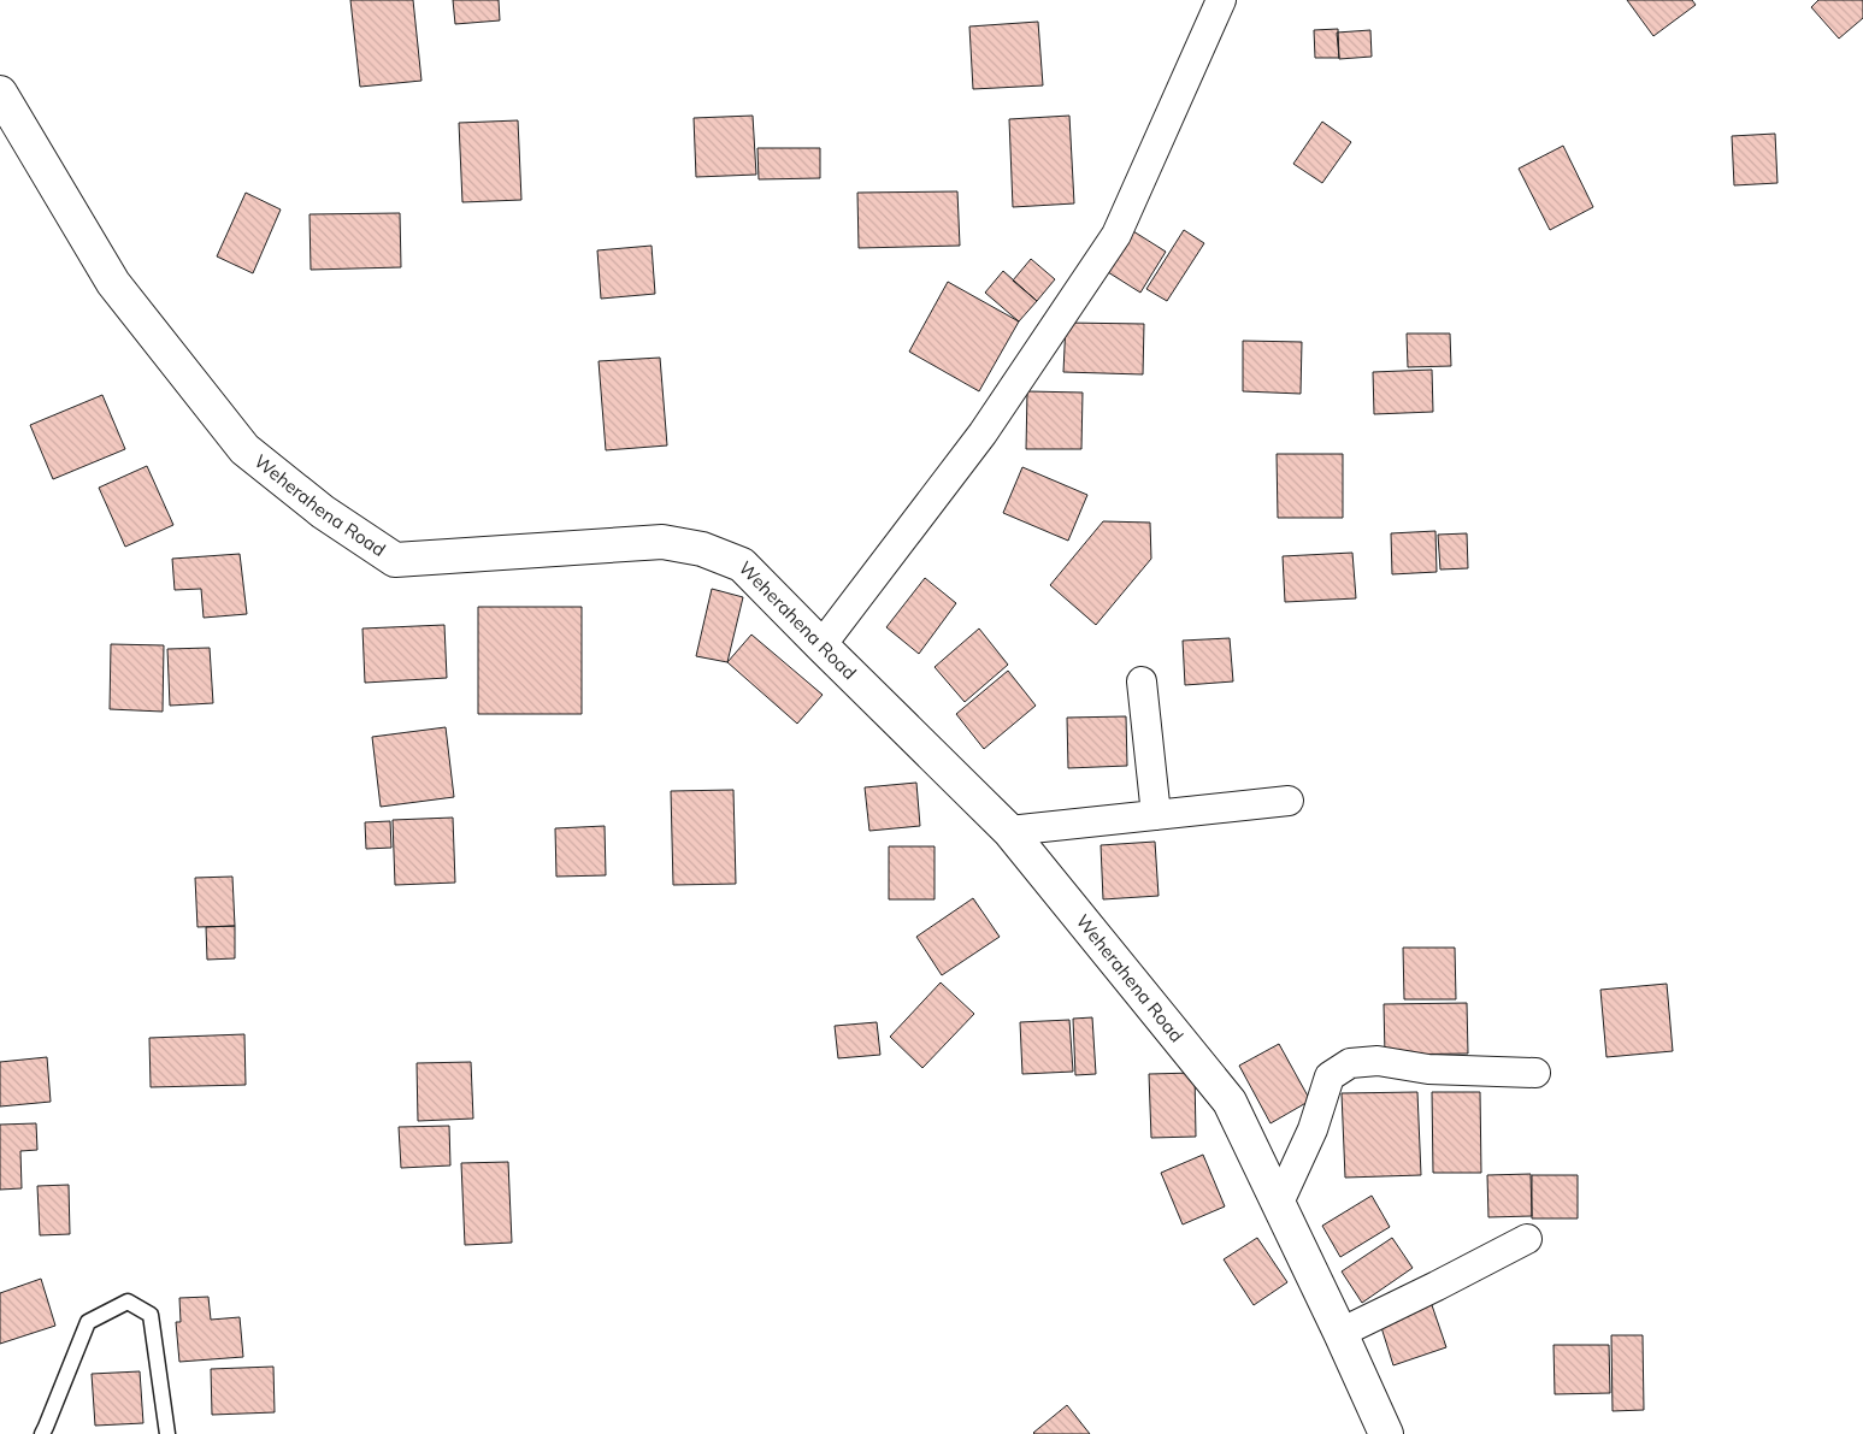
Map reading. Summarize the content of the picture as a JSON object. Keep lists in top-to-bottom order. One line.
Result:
{"streets":{"main road":["Weherahena Road"]}}
